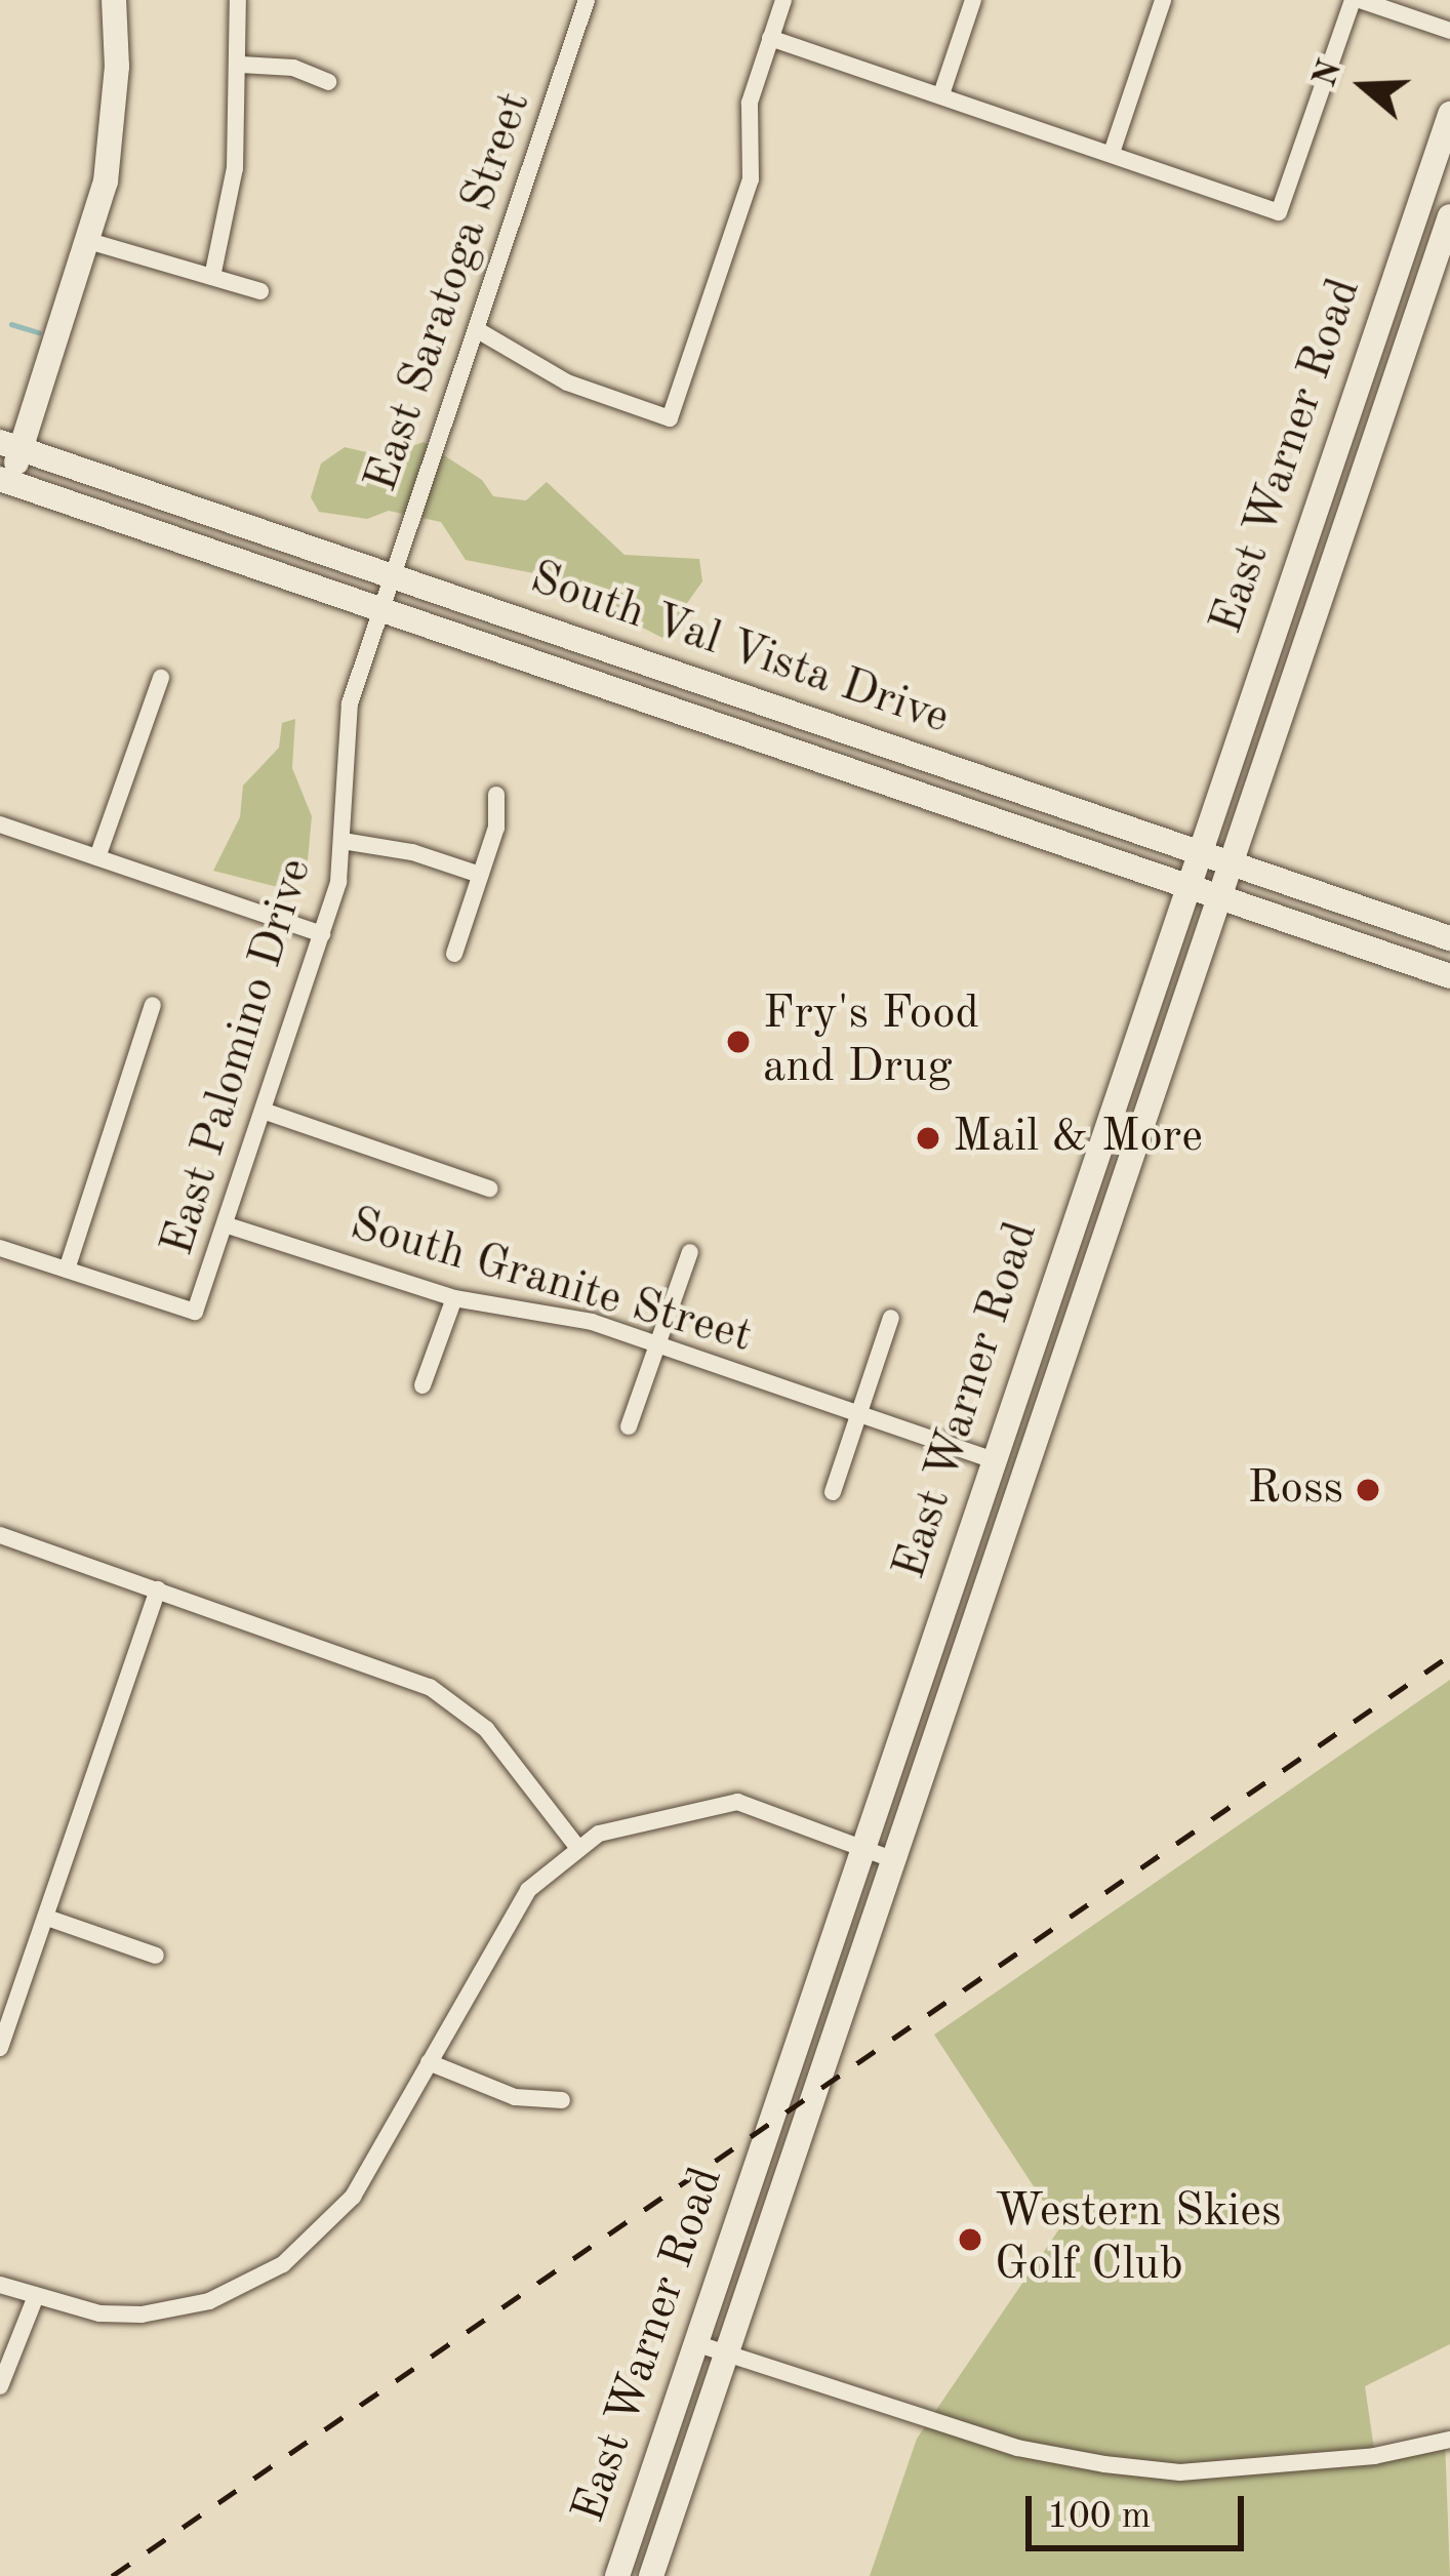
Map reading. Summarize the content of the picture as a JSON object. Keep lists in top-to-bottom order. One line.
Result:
{"streets":{"main road":["East Warner Road","South Val Vista Drive"],"street":["East Saratoga Street","East Palomino Drive","South Granite Street"]},"crossings":[["East Saratoga Street","South Val Vista Drive"],["East Saratoga Street","East Palomino Drive"],["East Warner Road","South Val Vista Drive"],["East Warner Road","South Granite Street"],["South Val Vista Drive","East Palomino Drive"],["East Palomino Drive","South Granite Street"]],"places":["Fry's Food and Drug","Mail & More","Ross","Western Skies Golf Club"],"scale_bar":"100 m","north":"left"}
